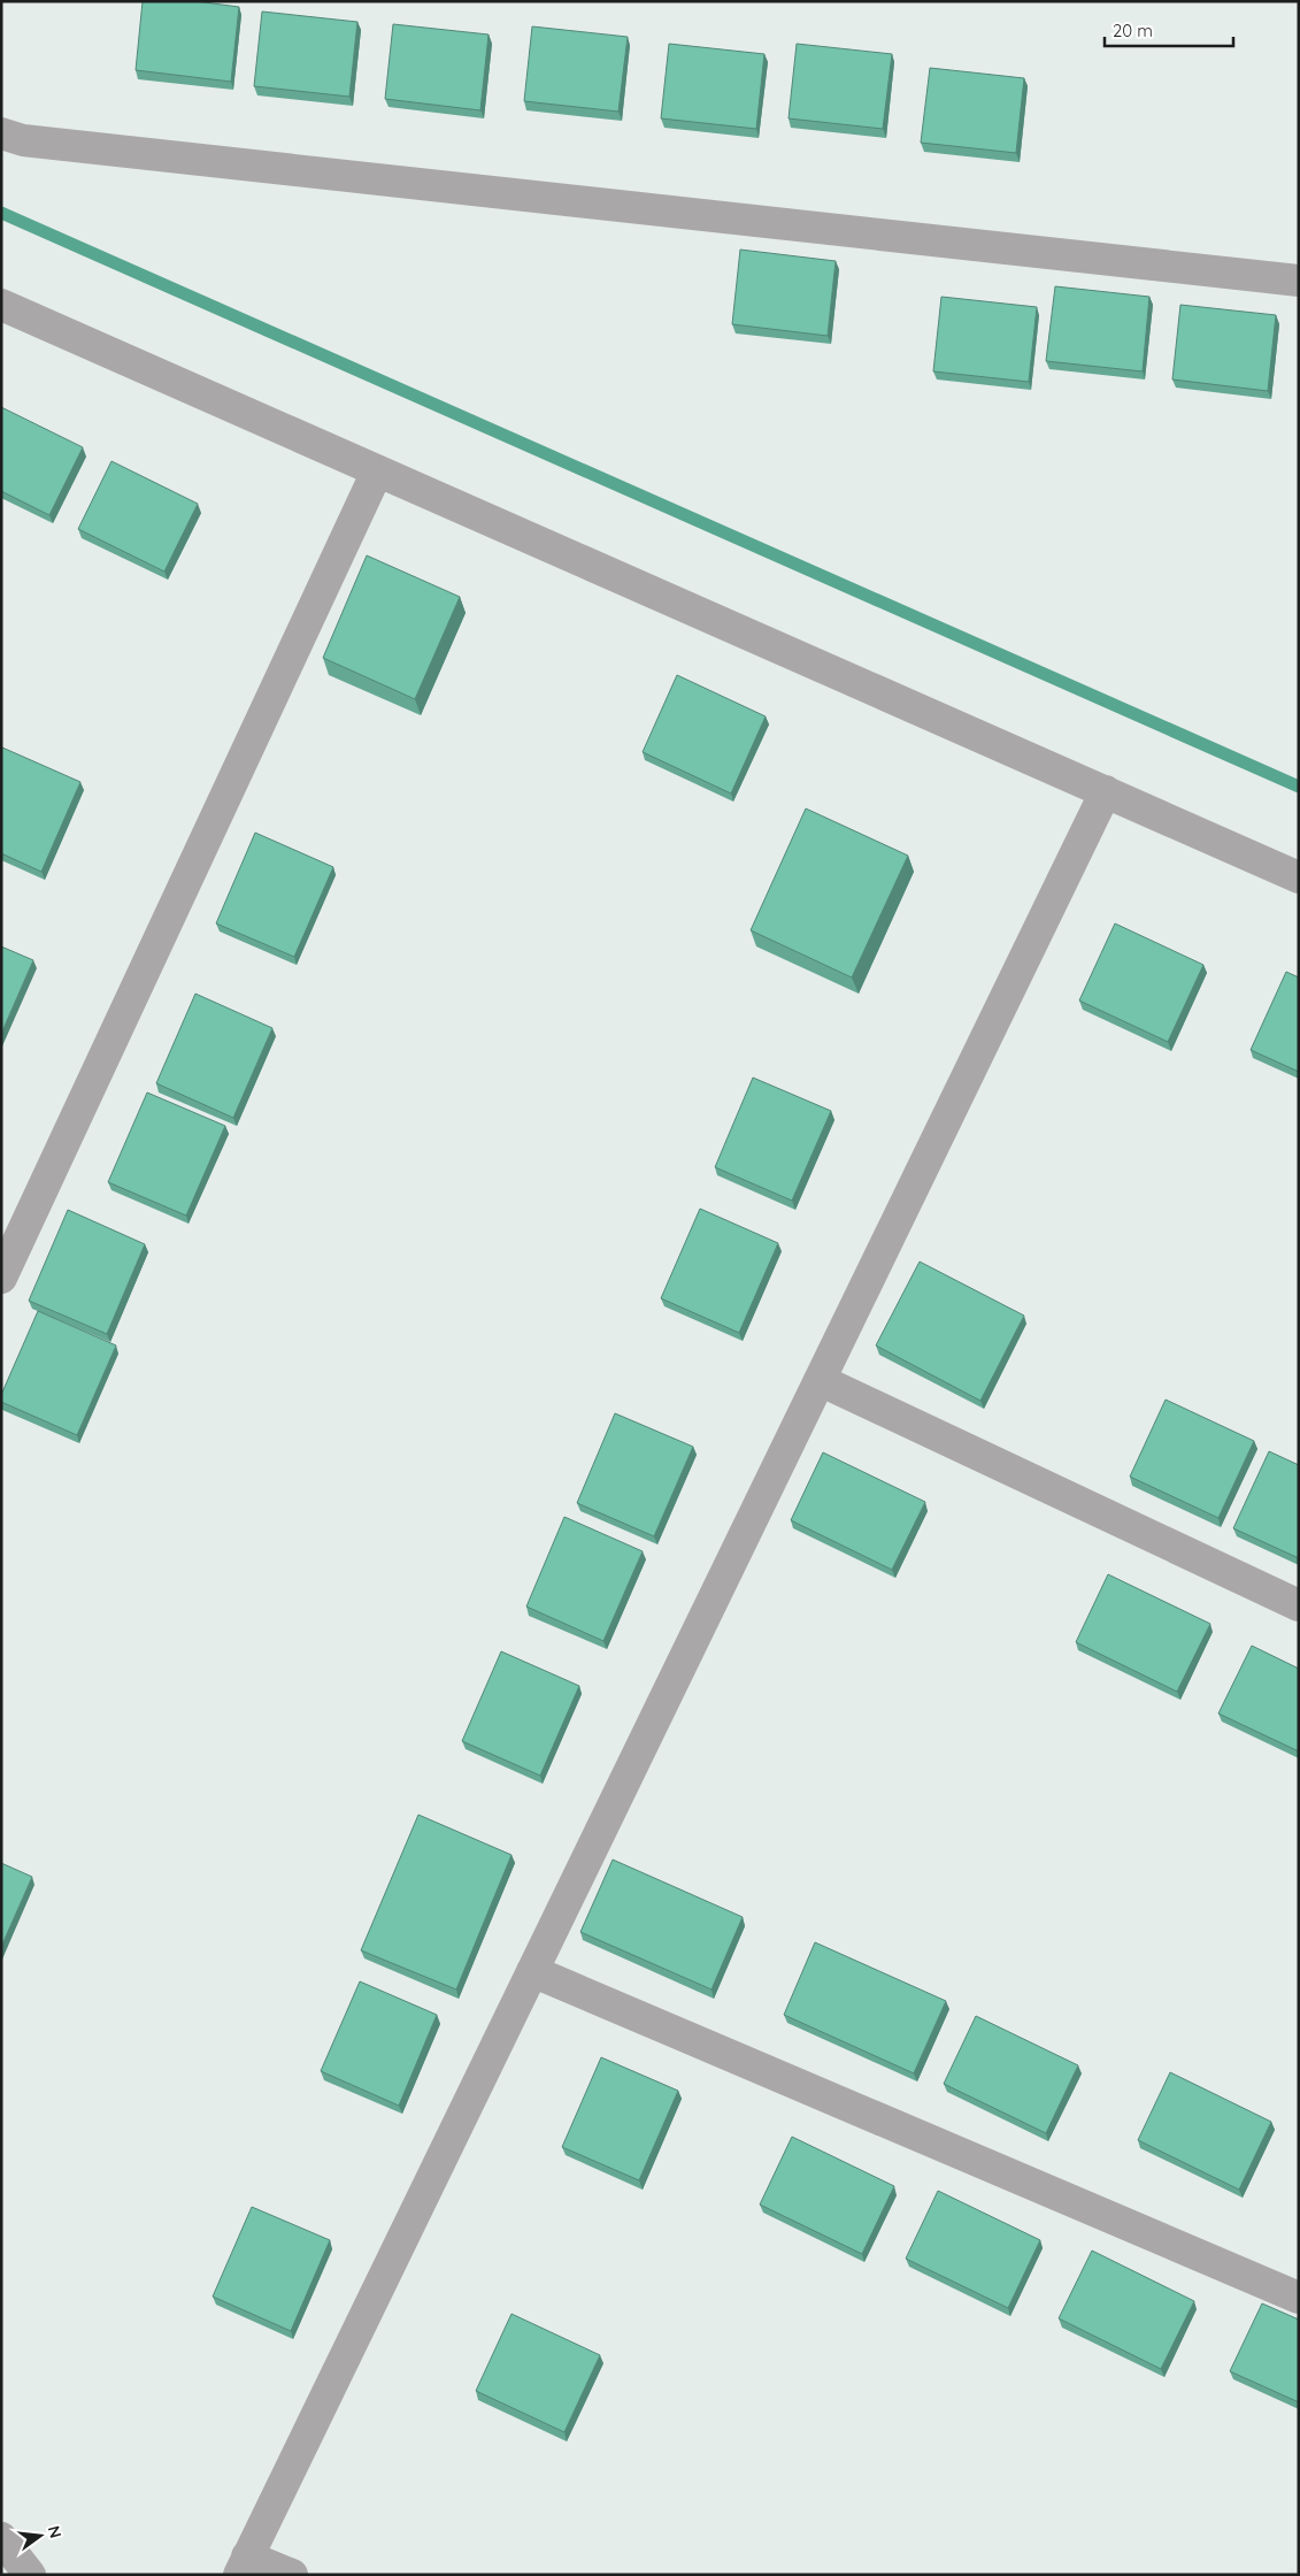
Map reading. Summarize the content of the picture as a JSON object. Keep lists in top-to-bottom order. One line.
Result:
{"scale_bar":"20 m","north":"right"}
